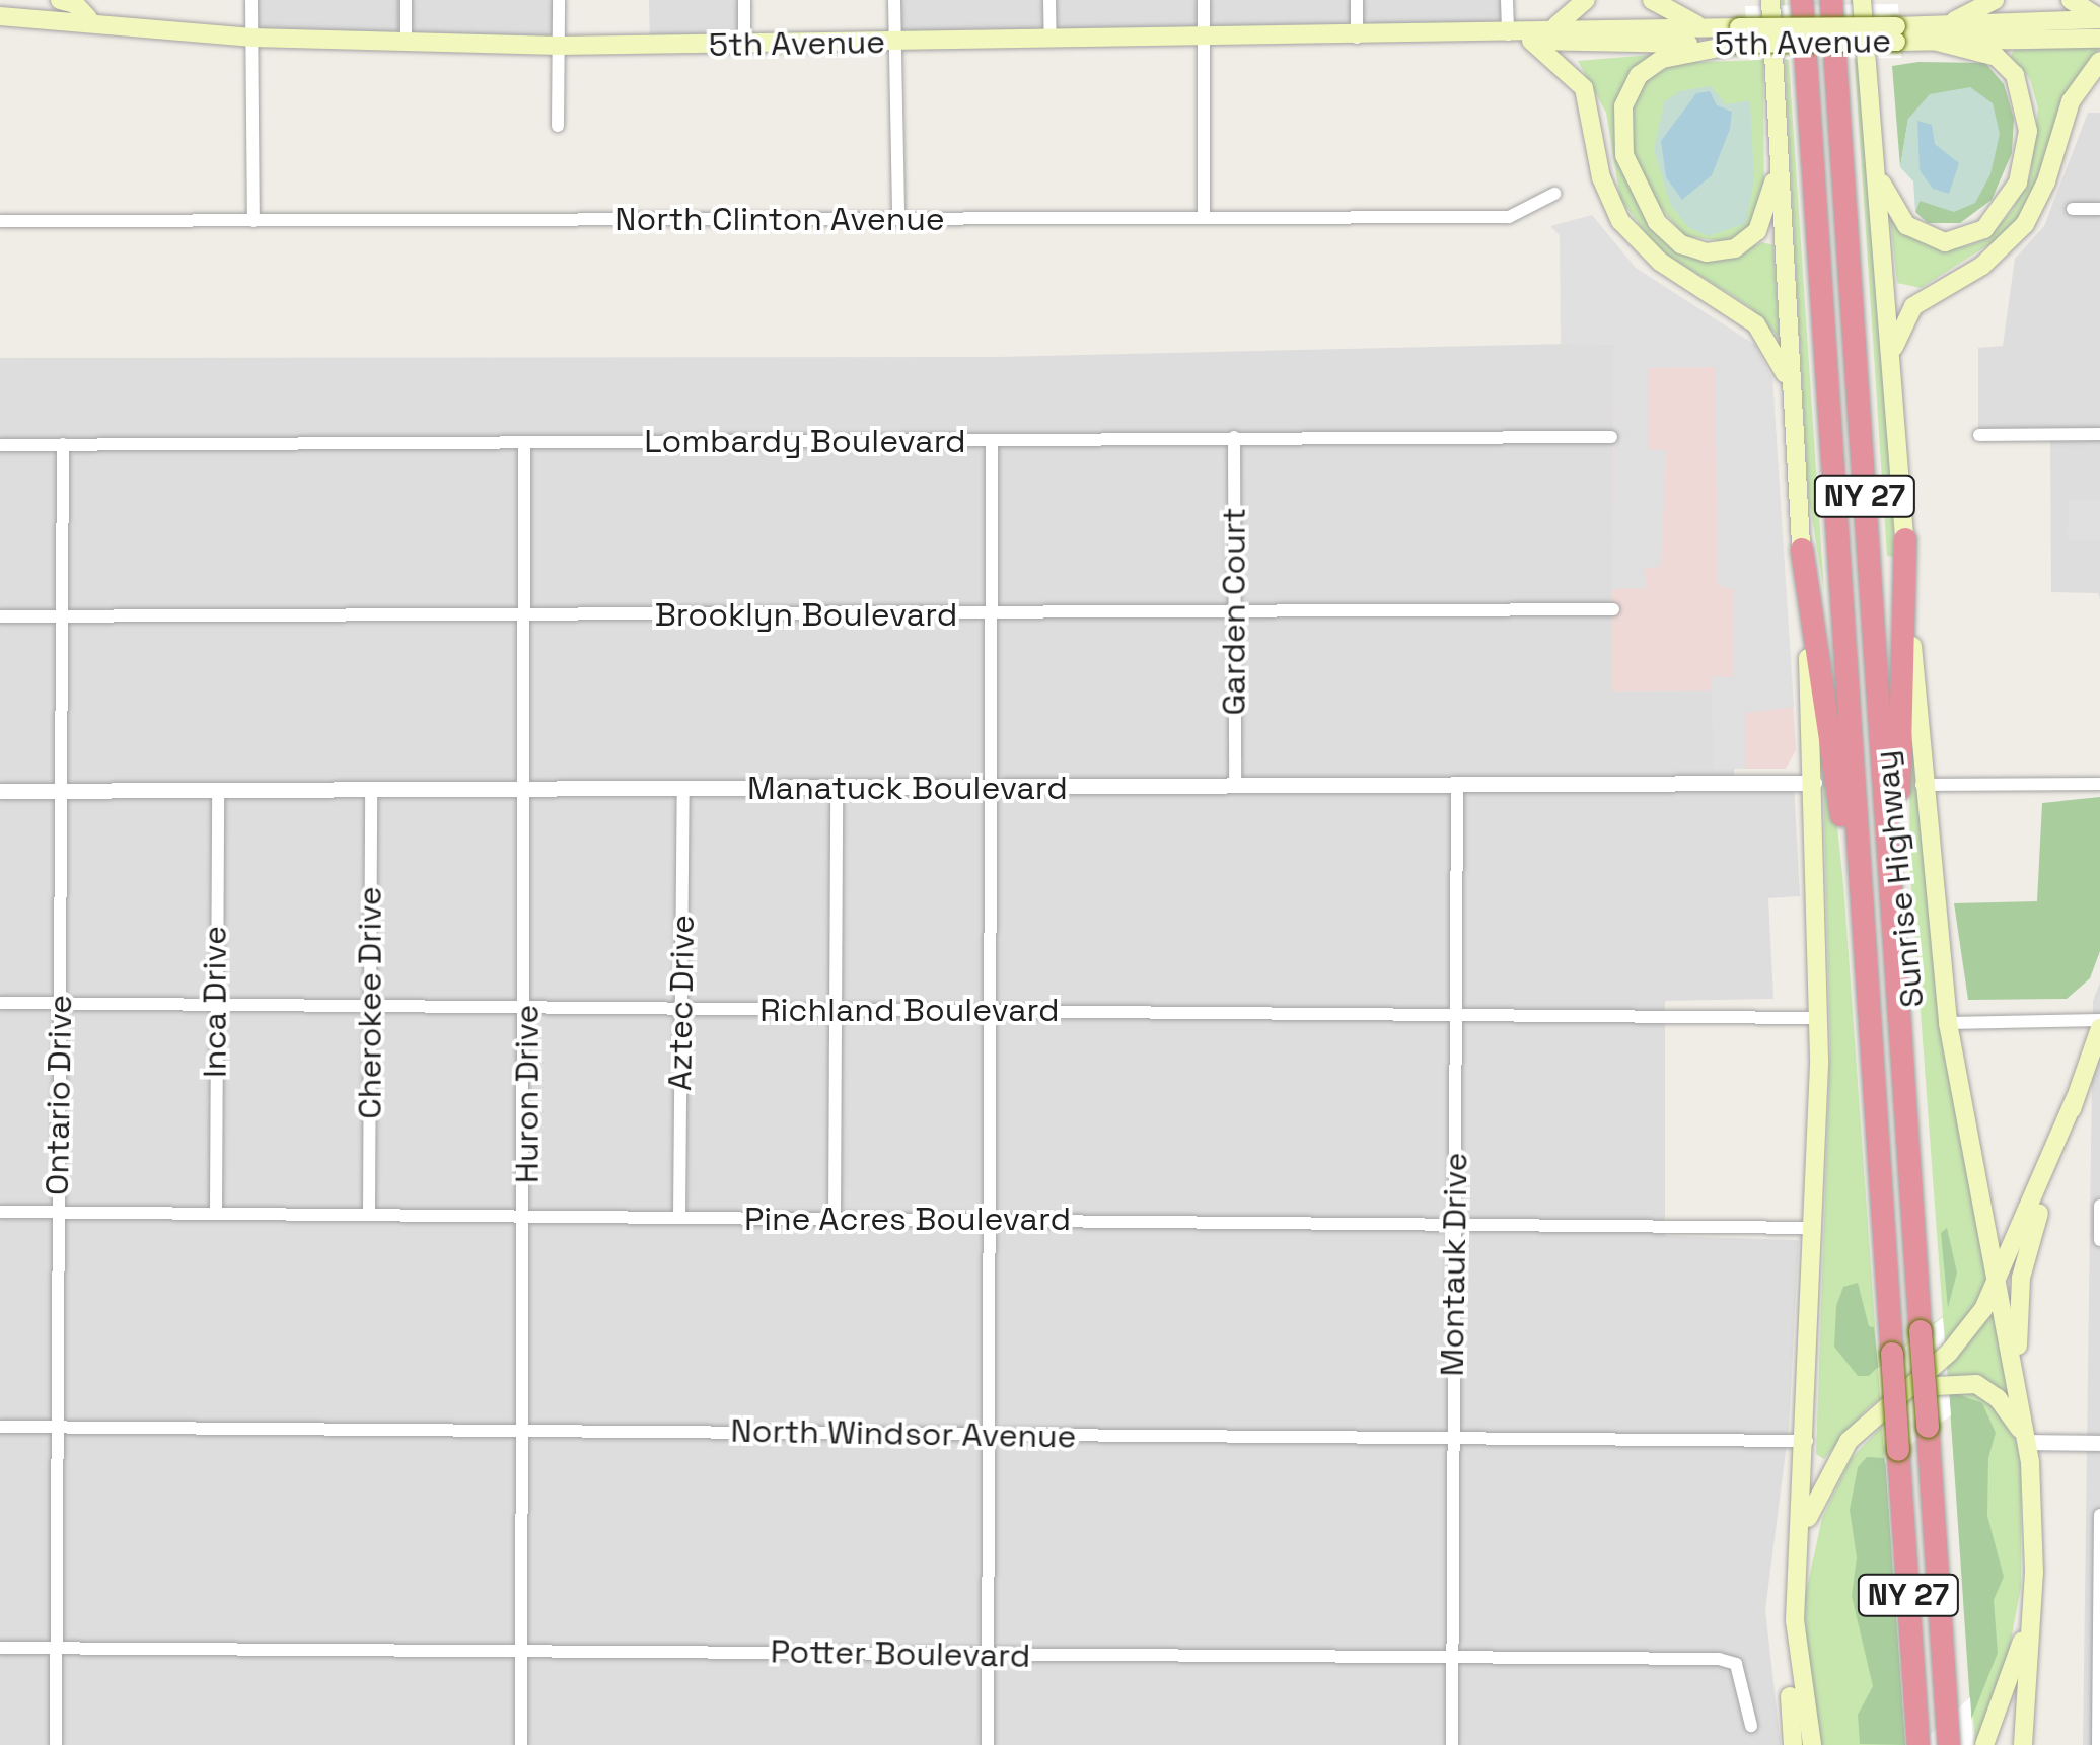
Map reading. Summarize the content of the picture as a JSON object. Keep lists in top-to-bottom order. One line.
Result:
{"streets":{"highway":["NY 27","Sunrise Highway"],"main road":["5th Avenue"],"street":["North Clinton Avenue","Lombardy Boulevard","Garden Court","Brooklyn Boulevard","Manatuck Boulevard","Inca Drive","Cherokee Drive","Aztec Drive","Richland Boulevard","Huron Drive","Ontario Drive","Pine Acres Boulevard","Montauk Drive","North Windsor Avenue","Potter Boulevard"]},"crossings":[["Lombardy Boulevard","Garden Court"],["Lombardy Boulevard","Huron Drive"],["Lombardy Boulevard","Ontario Drive"],["Garden Court","Brooklyn Boulevard"],["Garden Court","Manatuck Boulevard"],["Brooklyn Boulevard","Huron Drive"],["Brooklyn Boulevard","Ontario Drive"],["Manatuck Boulevard","Inca Drive"],["Manatuck Boulevard","Cherokee Drive"],["Manatuck Boulevard","Aztec Drive"],["Manatuck Boulevard","Huron Drive"],["Manatuck Boulevard","Ontario Drive"],["Manatuck Boulevard","Montauk Drive"],["Inca Drive","Richland Boulevard"],["Inca Drive","Pine Acres Boulevard"],["Cherokee Drive","Richland Boulevard"],["Cherokee Drive","Pine Acres Boulevard"],["Aztec Drive","Richland Boulevard"],["Aztec Drive","Pine Acres Boulevard"],["Richland Boulevard","Huron Drive"],["Richland Boulevard","Ontario Drive"],["Richland Boulevard","Montauk Drive"],["Huron Drive","Pine Acres Boulevard"],["Huron Drive","North Windsor Avenue"],["Huron Drive","Potter Boulevard"],["Ontario Drive","Pine Acres Boulevard"],["Ontario Drive","North Windsor Avenue"],["Ontario Drive","Potter Boulevard"],["Pine Acres Boulevard","Montauk Drive"],["Montauk Drive","North Windsor Avenue"],["Montauk Drive","Potter Boulevard"]]}
